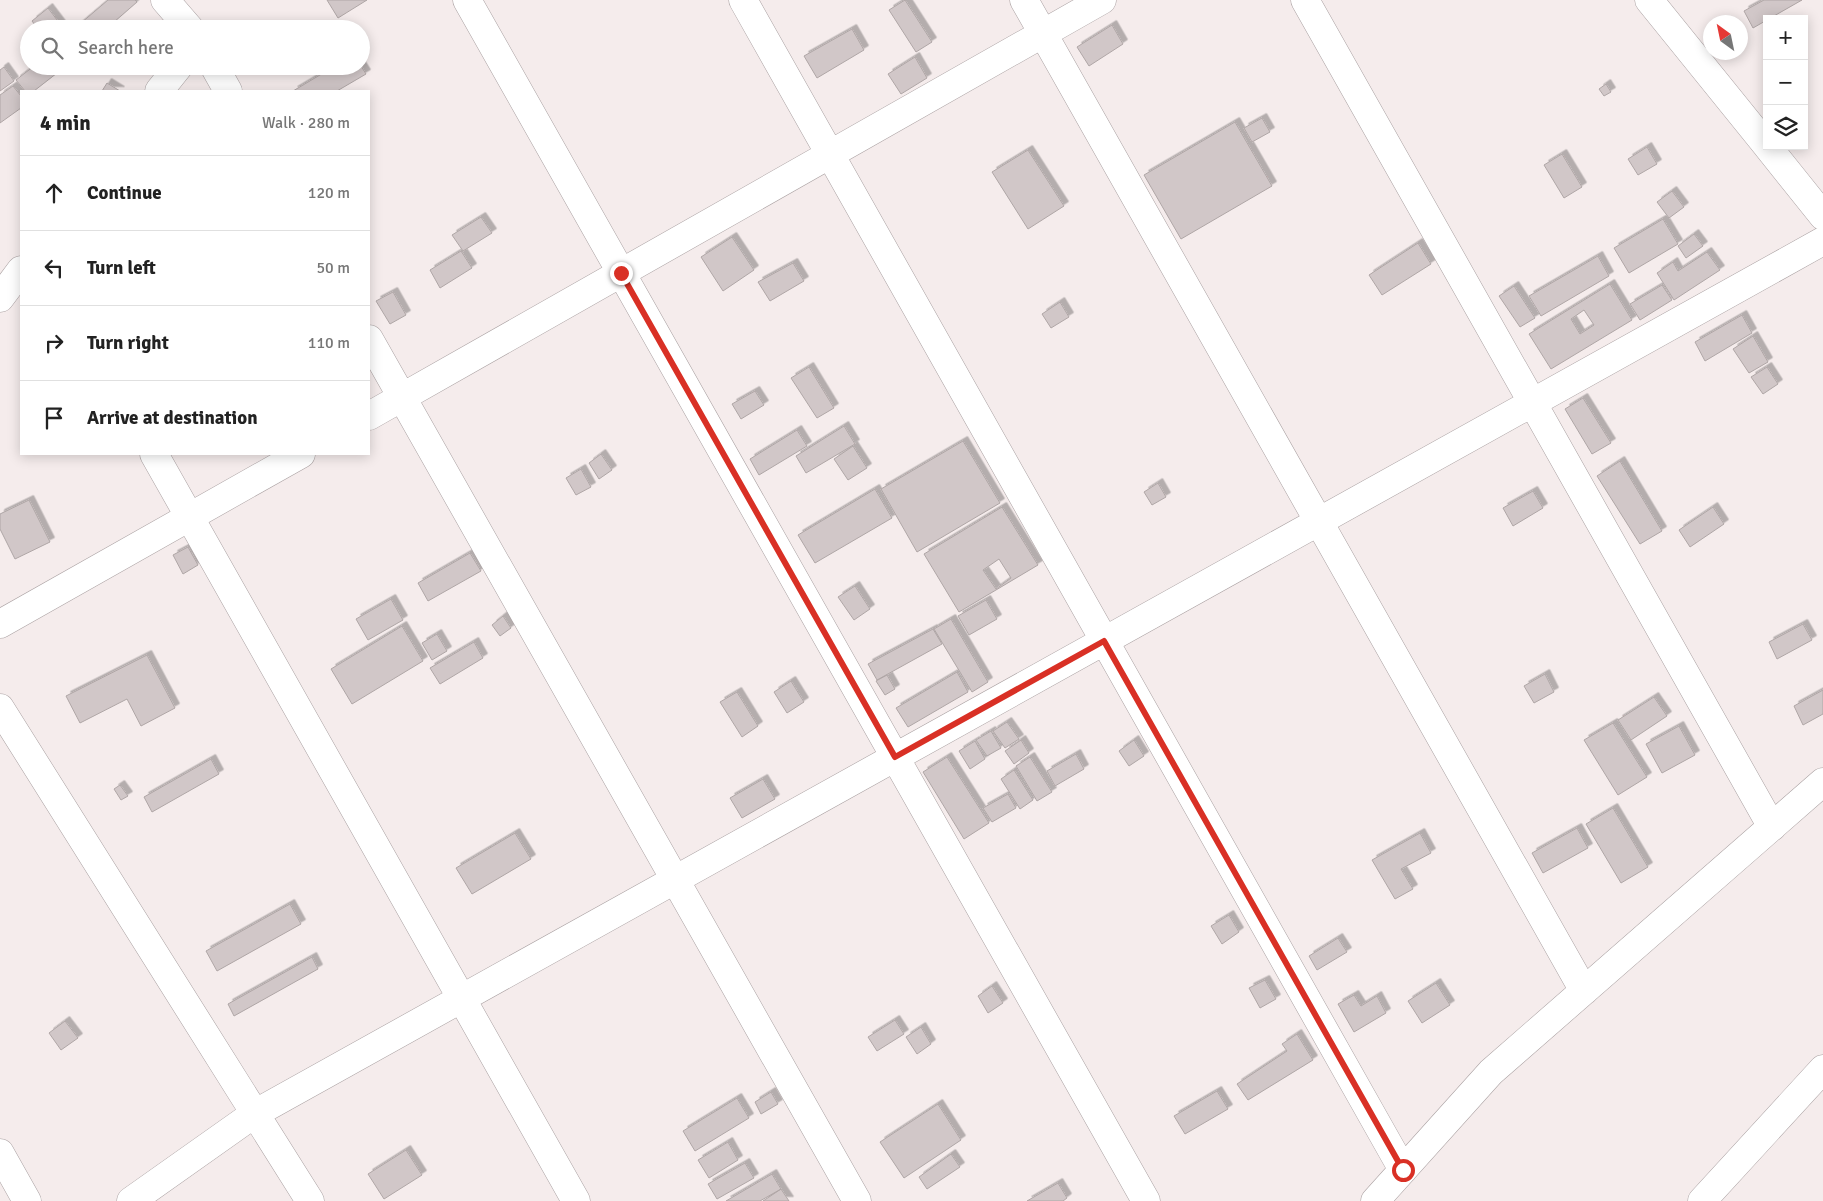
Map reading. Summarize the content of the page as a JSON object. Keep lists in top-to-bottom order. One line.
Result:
{"north":"top left","page":{"map_buttons":["+","−"],"search":"Search here","heading":["4 min","Walk · 280 m"],"list":[["Continue","120 m"],["Turn left","50 m"],["Turn right","110 m"],"Arrive at destination"]}}
